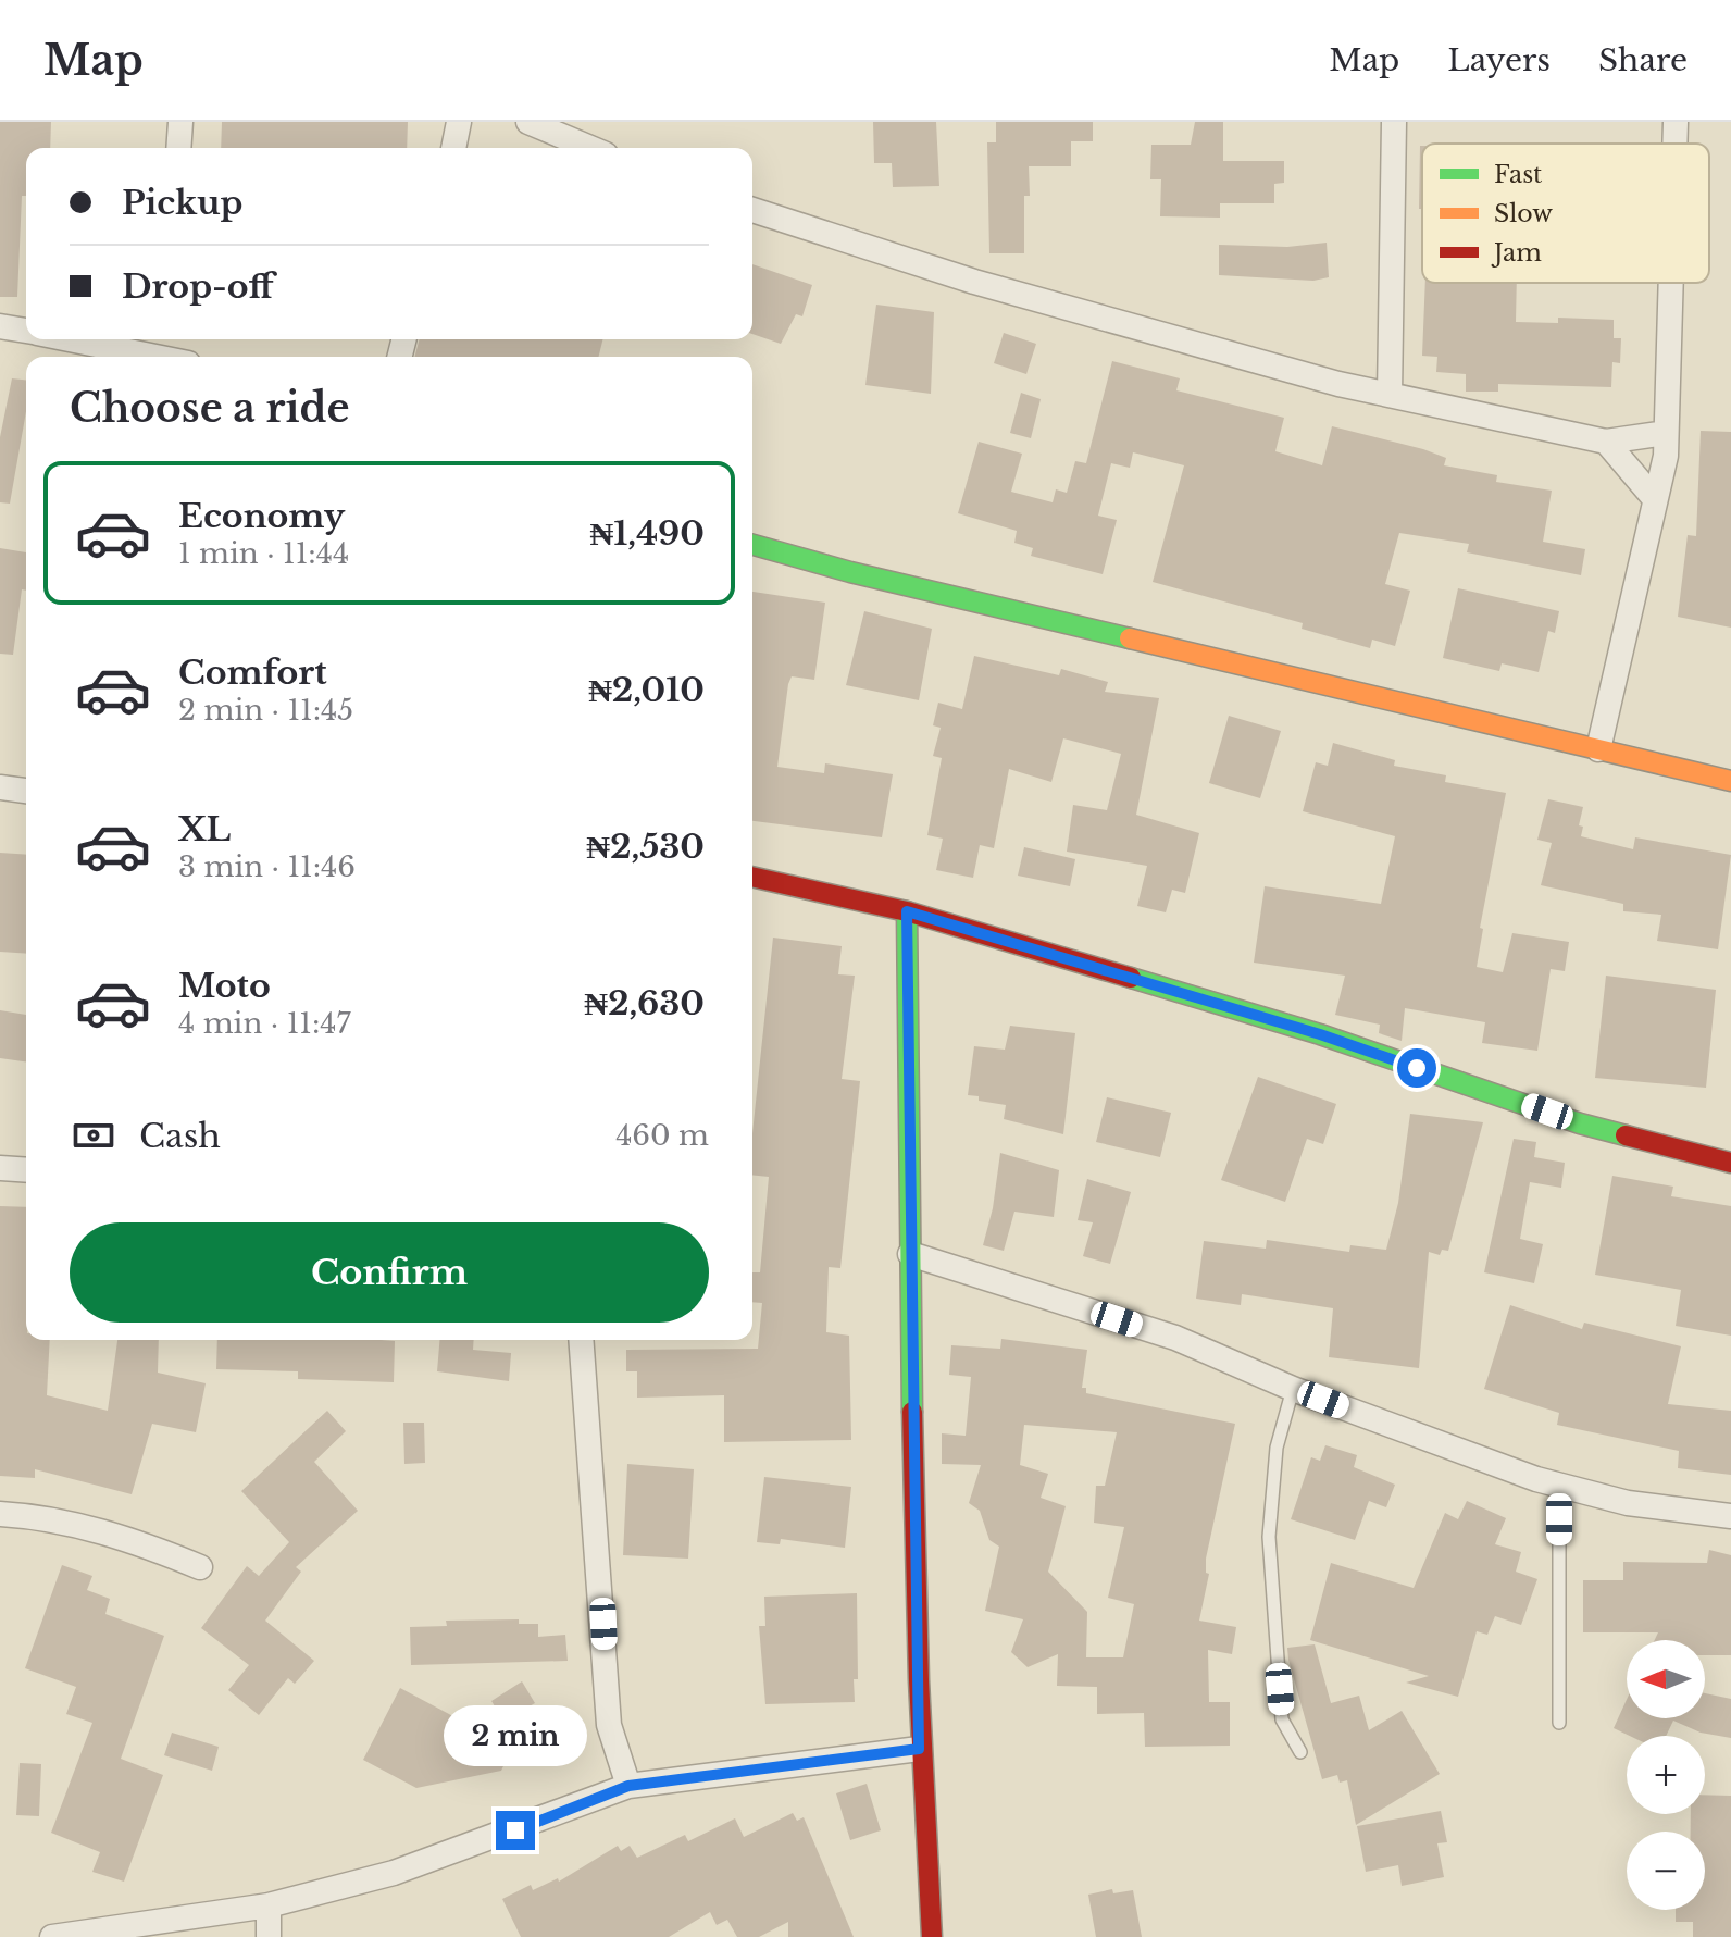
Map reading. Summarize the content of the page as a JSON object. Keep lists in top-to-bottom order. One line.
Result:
{"legend":["Fast","Slow","Jam"],"north":"left","page":{"header":"Map","nav":["Map","Layers","Share"],"banner":["Pickup","Drop-off"],"heading":"Choose a ride","list":[{"name":"Economy","note":"1 min · 11:44","value":"₦1,490"},{"name":"Comfort","note":"2 min · 11:45","value":"₦2,010"},{"name":"XL","note":"3 min · 11:46","value":"₦2,530"},{"name":"Moto","note":"4 min · 11:47","value":"₦2,630"}],"pay":["Cash","460 m"],"buttons":"Confirm","map_buttons":["+","−"],"bubble":"2 min"}}
